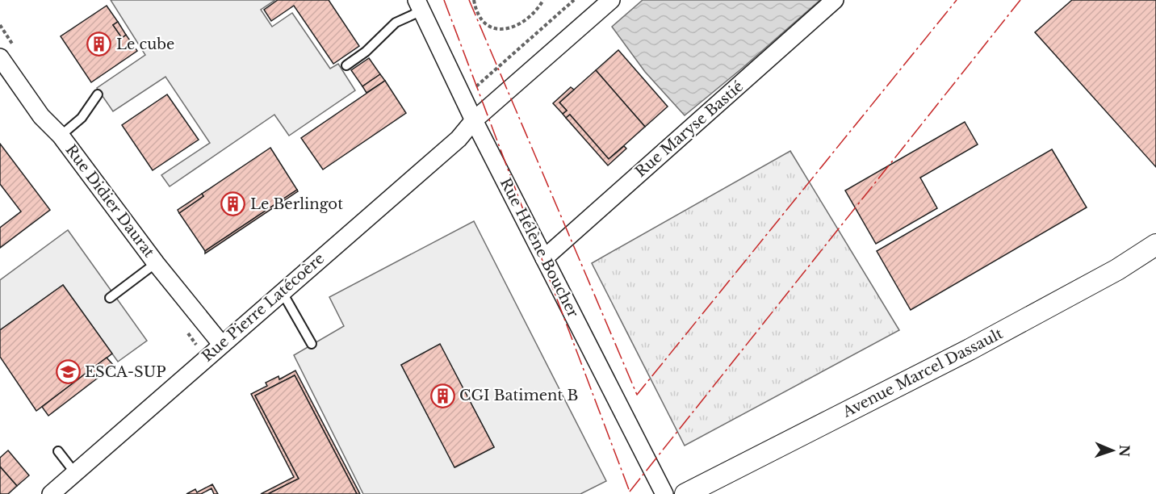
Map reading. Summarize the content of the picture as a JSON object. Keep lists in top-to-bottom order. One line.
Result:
{"streets":{"street":["Rue Maryse Bastié","Rue Didier Daurat","Rue Hélène Boucher","Rue Pierre Latécoère","Avenue Marcel Dassault"]},"crossings":[["Rue Maryse Bastié","Rue Hélène Boucher"],["Rue Didier Daurat","Rue Pierre Latécoère"],["Rue Hélène Boucher","Rue Pierre Latécoère"]],"places":{"building":["Le cube","Le Berlingot","CGI Batiment B"],"school or university":["ESCA-SUP"]},"north":"right"}
